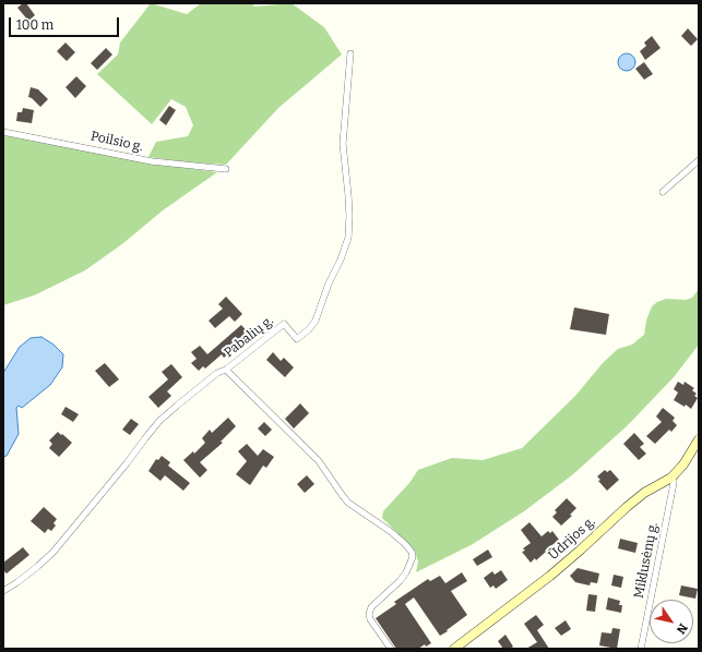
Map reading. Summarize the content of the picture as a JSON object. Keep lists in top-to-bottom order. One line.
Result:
{"streets":{"main road":["Ūdrijos g."],"street":["Poilsio g.","Pabalių g.","Miklusėnų g."]},"crossings":[["Ūdrijos g.","Miklusėnų g."]],"scale_bar":"100 m","north":"bottom right"}
